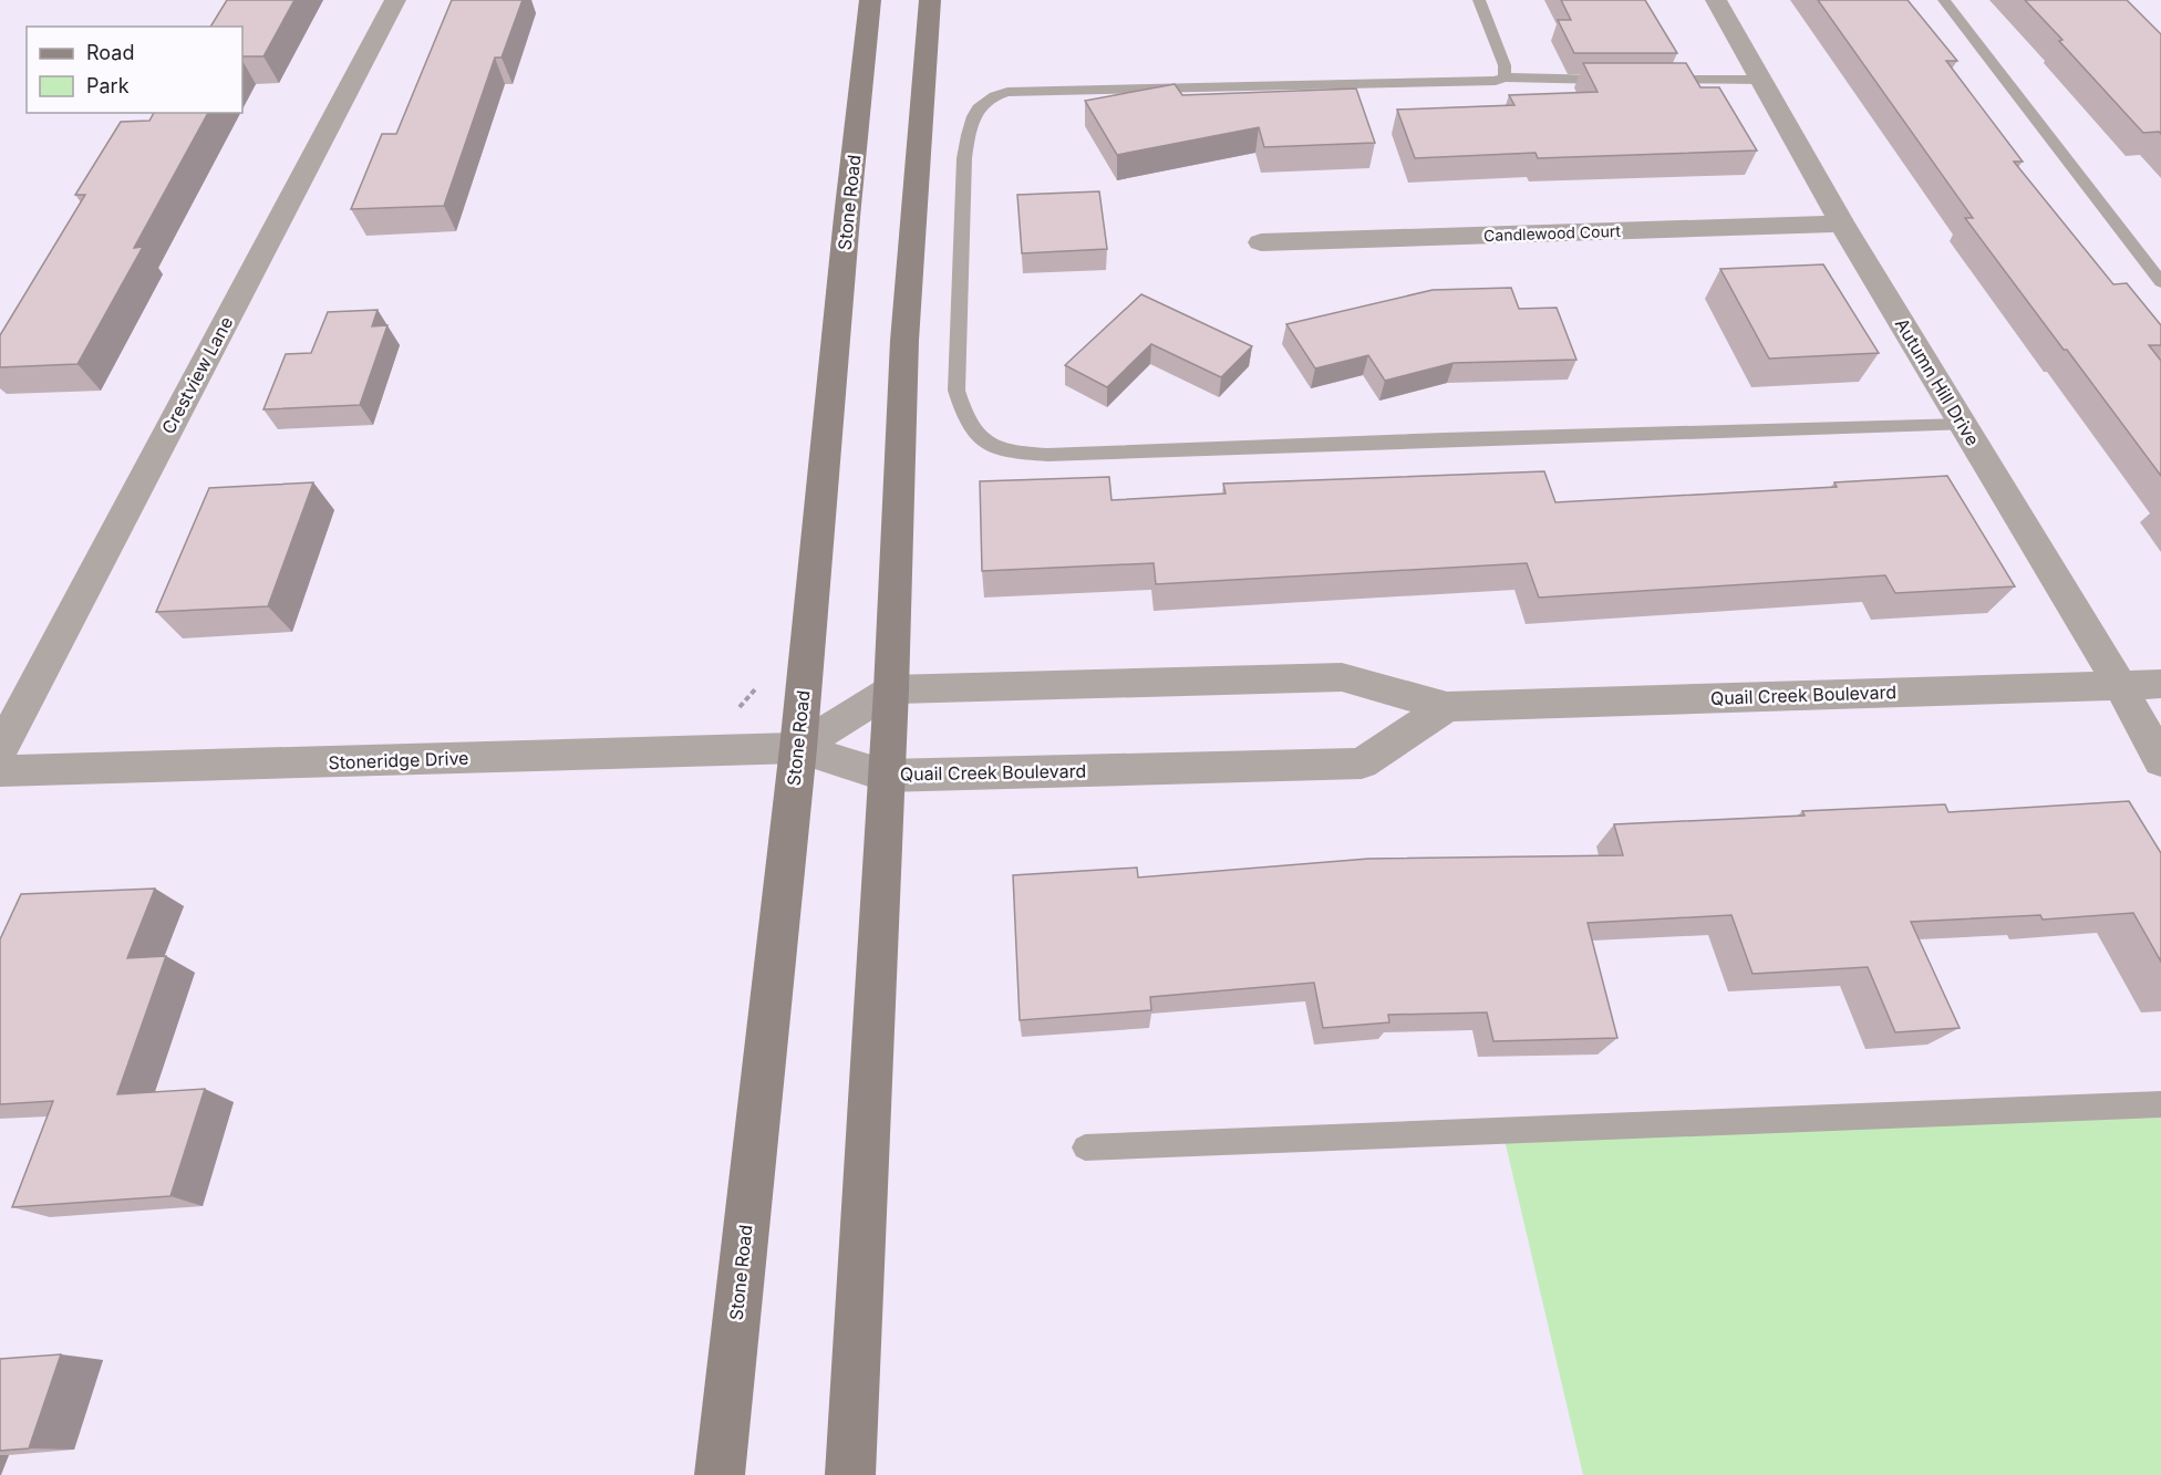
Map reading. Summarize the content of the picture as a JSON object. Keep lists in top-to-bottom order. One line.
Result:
{"streets":{"main road":["Stone Road"],"street":["Candlewood Court","Crestview Lane","Autumn Hill Drive","Quail Creek Boulevard","Stoneridge Drive"]},"crossings":[["Stone Road","Quail Creek Boulevard"],["Stone Road","Stoneridge Drive"],["Candlewood Court","Autumn Hill Drive"],["Autumn Hill Drive","Quail Creek Boulevard"],["Quail Creek Boulevard","Stoneridge Drive"]],"legend":["Road","Park"]}
